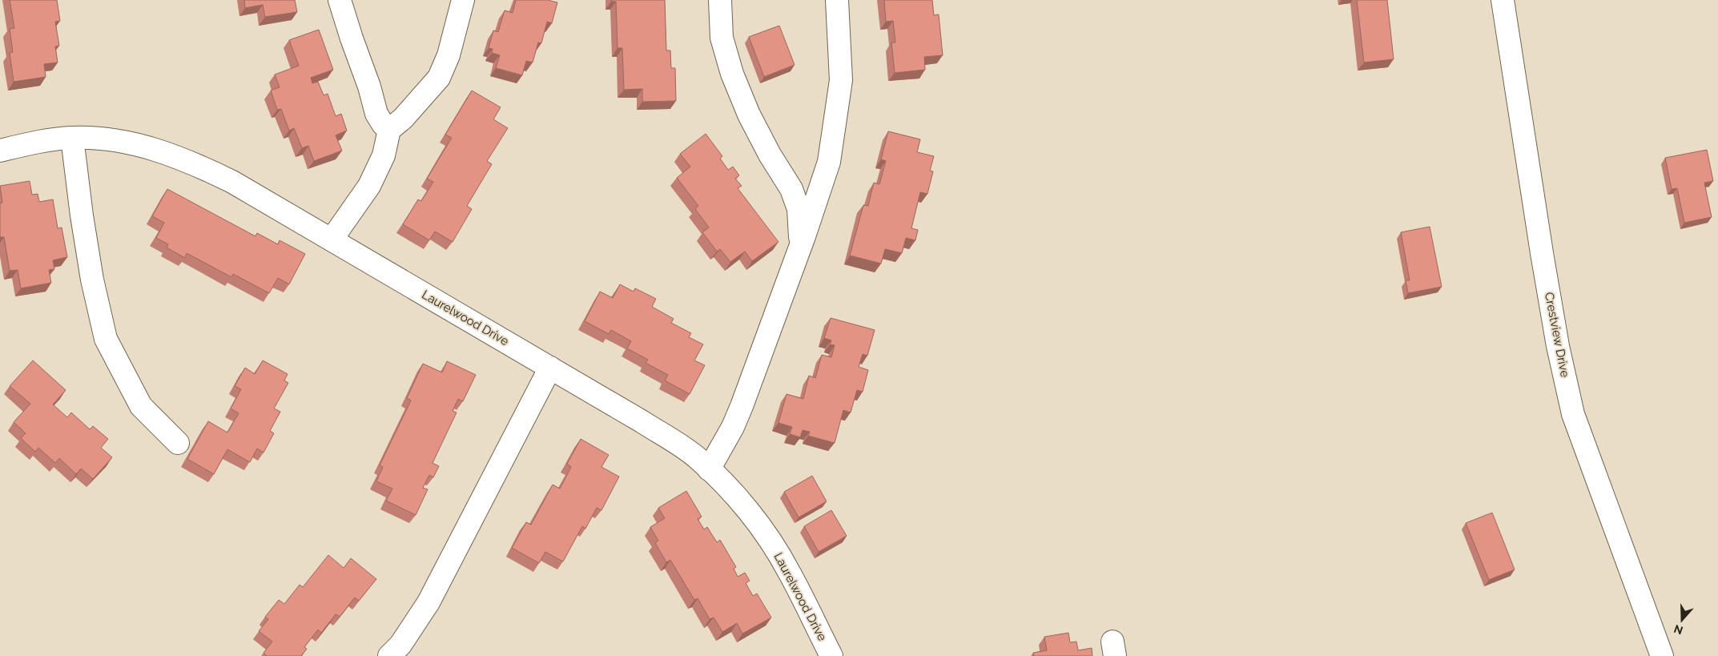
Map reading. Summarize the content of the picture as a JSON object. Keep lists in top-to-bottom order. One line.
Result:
{"streets":{"street":["Laurelwood Drive","Crestview Drive"]},"north":"bottom"}
